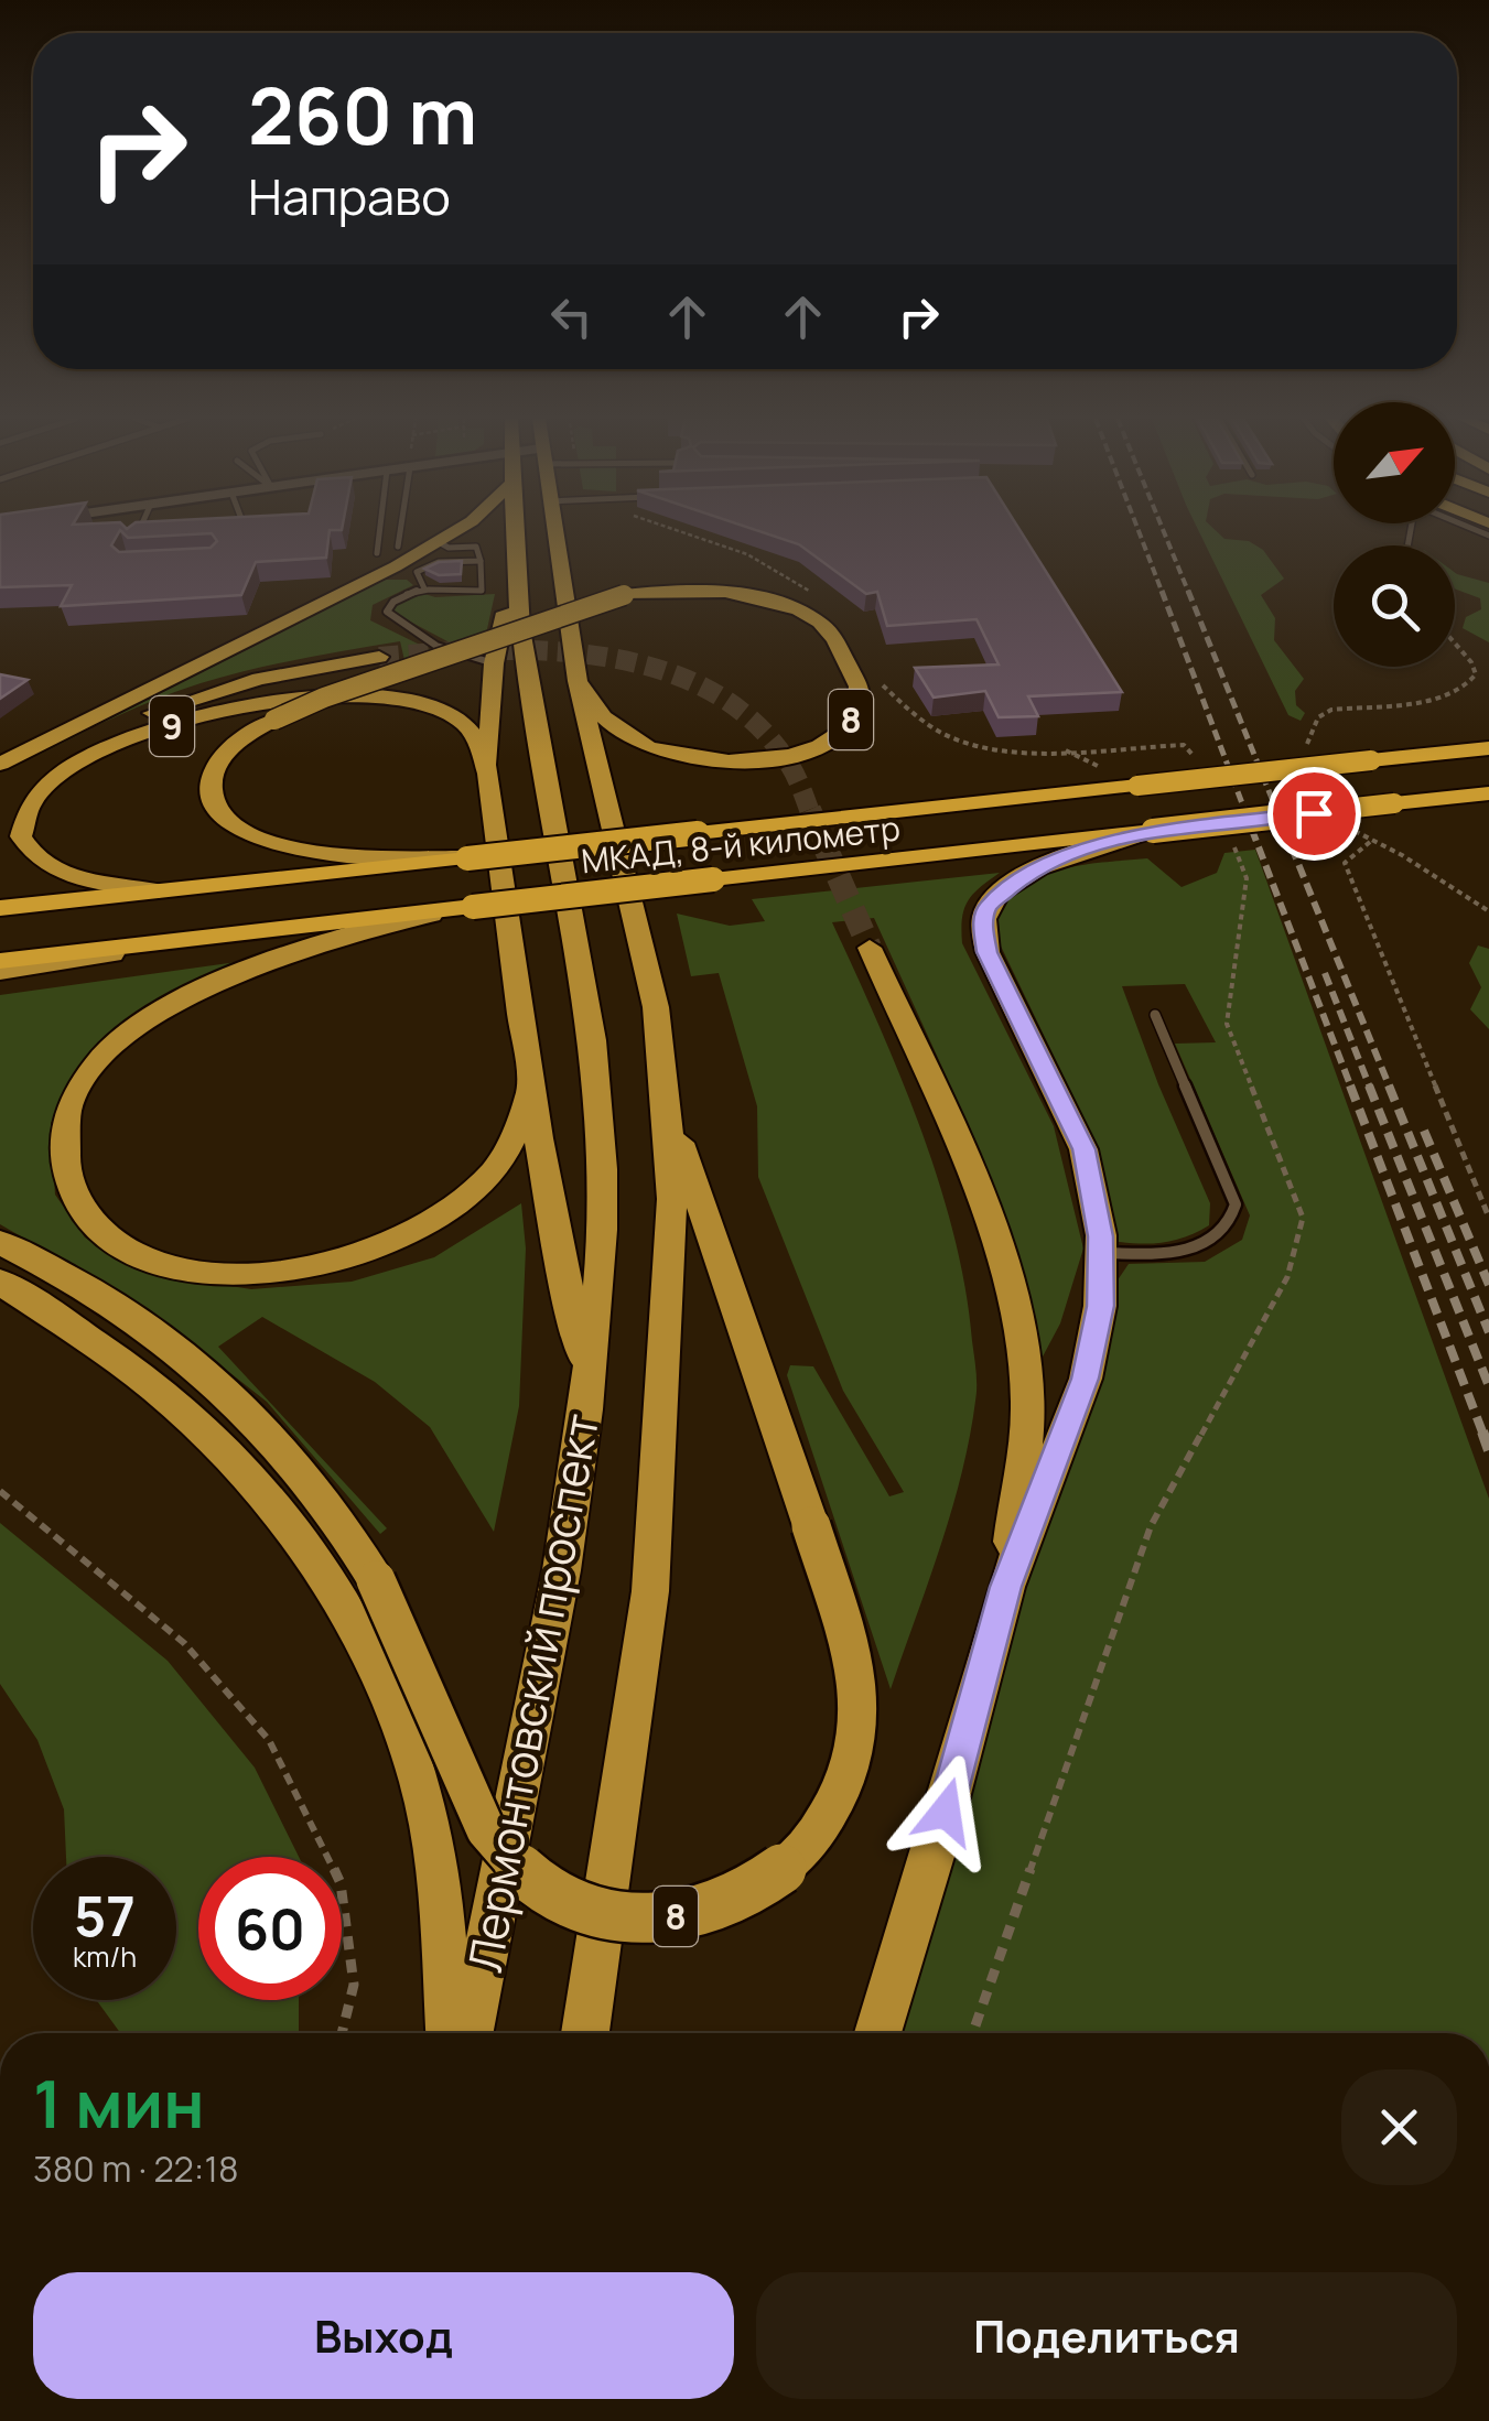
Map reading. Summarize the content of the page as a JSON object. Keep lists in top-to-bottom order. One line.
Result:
{"streets":{"highway":["МКАД, 8-й километр"],"main road":["8","9","Лермонтовский проспект"]},"crossings":[["8","МКАД, 8-й километр"],["8","Лермонтовский проспект"],["9","МКАД, 8-й километр"]],"north":"top right","page":{"turn":["260 m","Направо"],"speed":"57 km/h","limit":"60","heading":["1 мин","380 m · 22:18"],"buttons":["Выход","Поделиться"]}}
